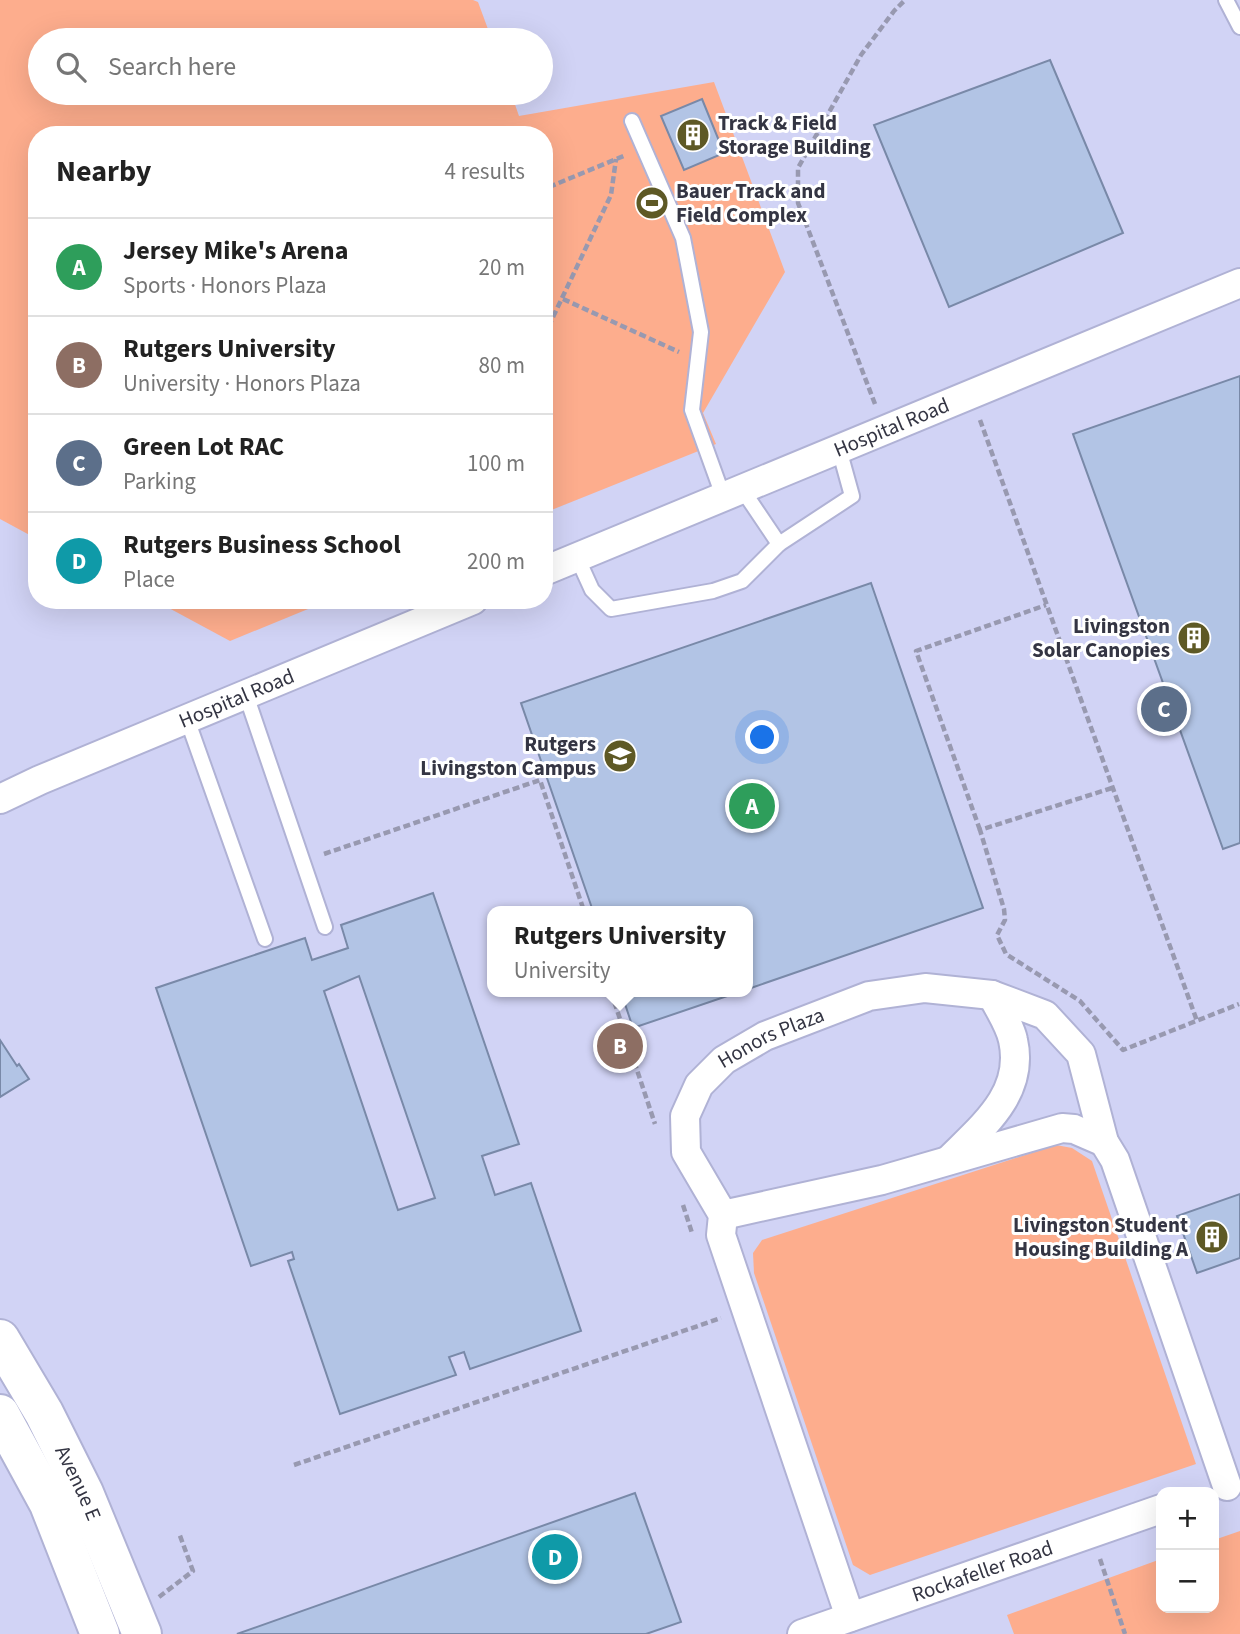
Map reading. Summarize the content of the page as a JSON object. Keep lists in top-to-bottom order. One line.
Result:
{"streets":{"street":["Hospital Road","Honors Plaza","Avenue E","Rockafeller Road"]},"crossings":[["Honors Plaza","Rockafeller Road"]],"places":{"building":["Track & Field Storage Building","Livingston Solar Canopies","Livingston Student Housing Building A"],"sports":["Bauer Track and Field Complex"],"school or university":["Rutgers Livingston Campus"]},"page":{"search":"Search here","heading":["Nearby","4 results"],"list":[{"mark":"A","name":"Jersey Mike's Arena","note":"Sports · Honors Plaza","value":"20 m"},{"mark":"B","name":"Rutgers University","note":"University · Honors Plaza","value":"80 m"},{"mark":"C","name":"Green Lot RAC","note":"Parking","value":"100 m"},{"mark":"D","name":"Rutgers Business School","note":"Place","value":"200 m"}],"pins":["C","A","B","D"],"popup":["Rutgers University","University"],"map_buttons":["+","−"]}}
